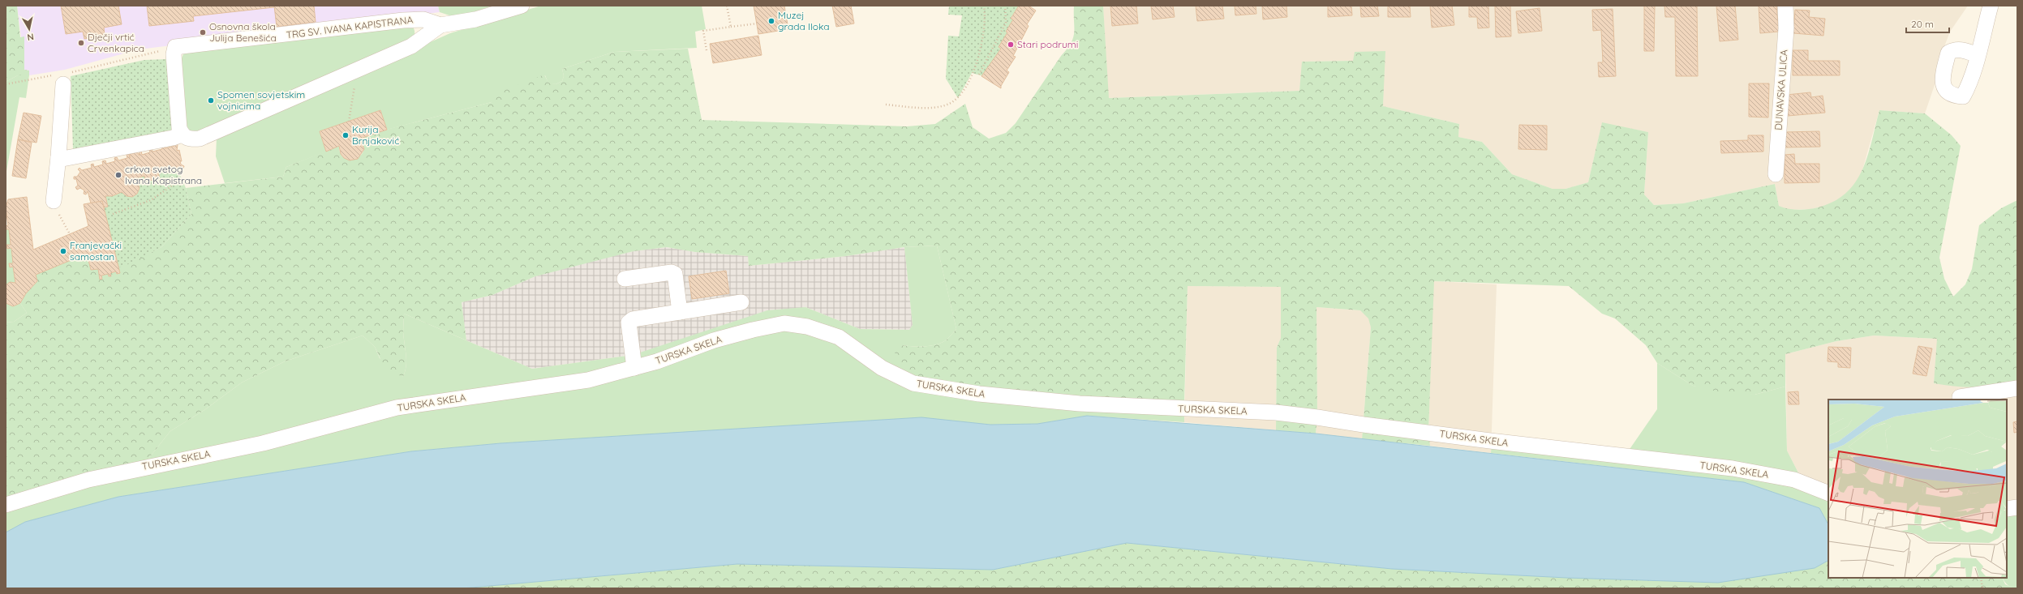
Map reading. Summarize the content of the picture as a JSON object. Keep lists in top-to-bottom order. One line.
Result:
{"streets":{"street":["TRG SV. IVANA KAPISTRANA","DUNAVSKA ULICA","TURSKA SKELA"]},"places":["Muzej grada Iloka","Osnovna škola Julija Benešića","Dječji vrtić Crvenkapica","Stari podrumi","Spomen sovjetskim vojnicima","Kurija Brnjaković","crkva svetog Ivana Kapistrana","Franjevački samostan"],"scale_bar":"20 m","north":"bottom"}
